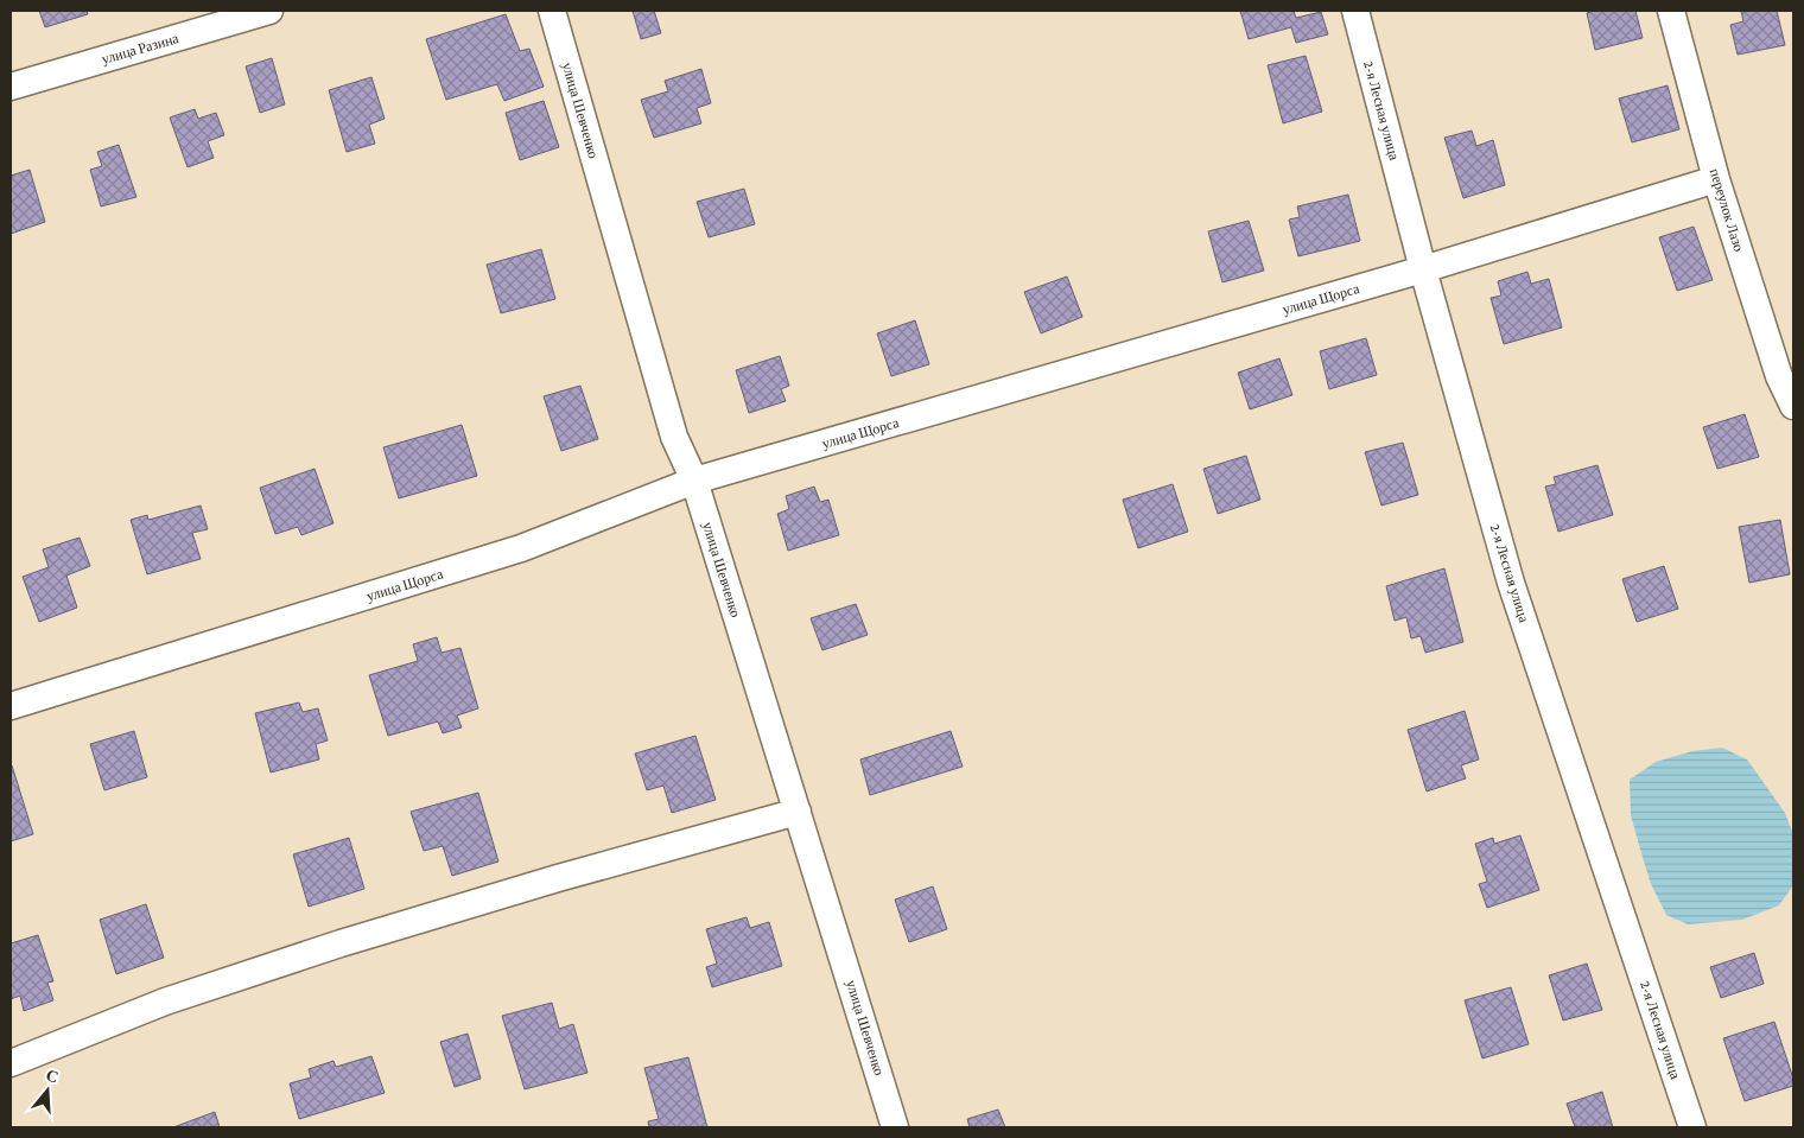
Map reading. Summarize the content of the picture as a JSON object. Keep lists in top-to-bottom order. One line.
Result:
{"streets":{"street":["улица Разина","улица Шевченко","2-я Лесная улица","переулок Лазо","улица Щорса"]},"crossings":[["улица Шевченко","улица Щорса"],["2-я Лесная улица","улица Щорса"],["переулок Лазо","улица Щорса"]],"north":"top"}
